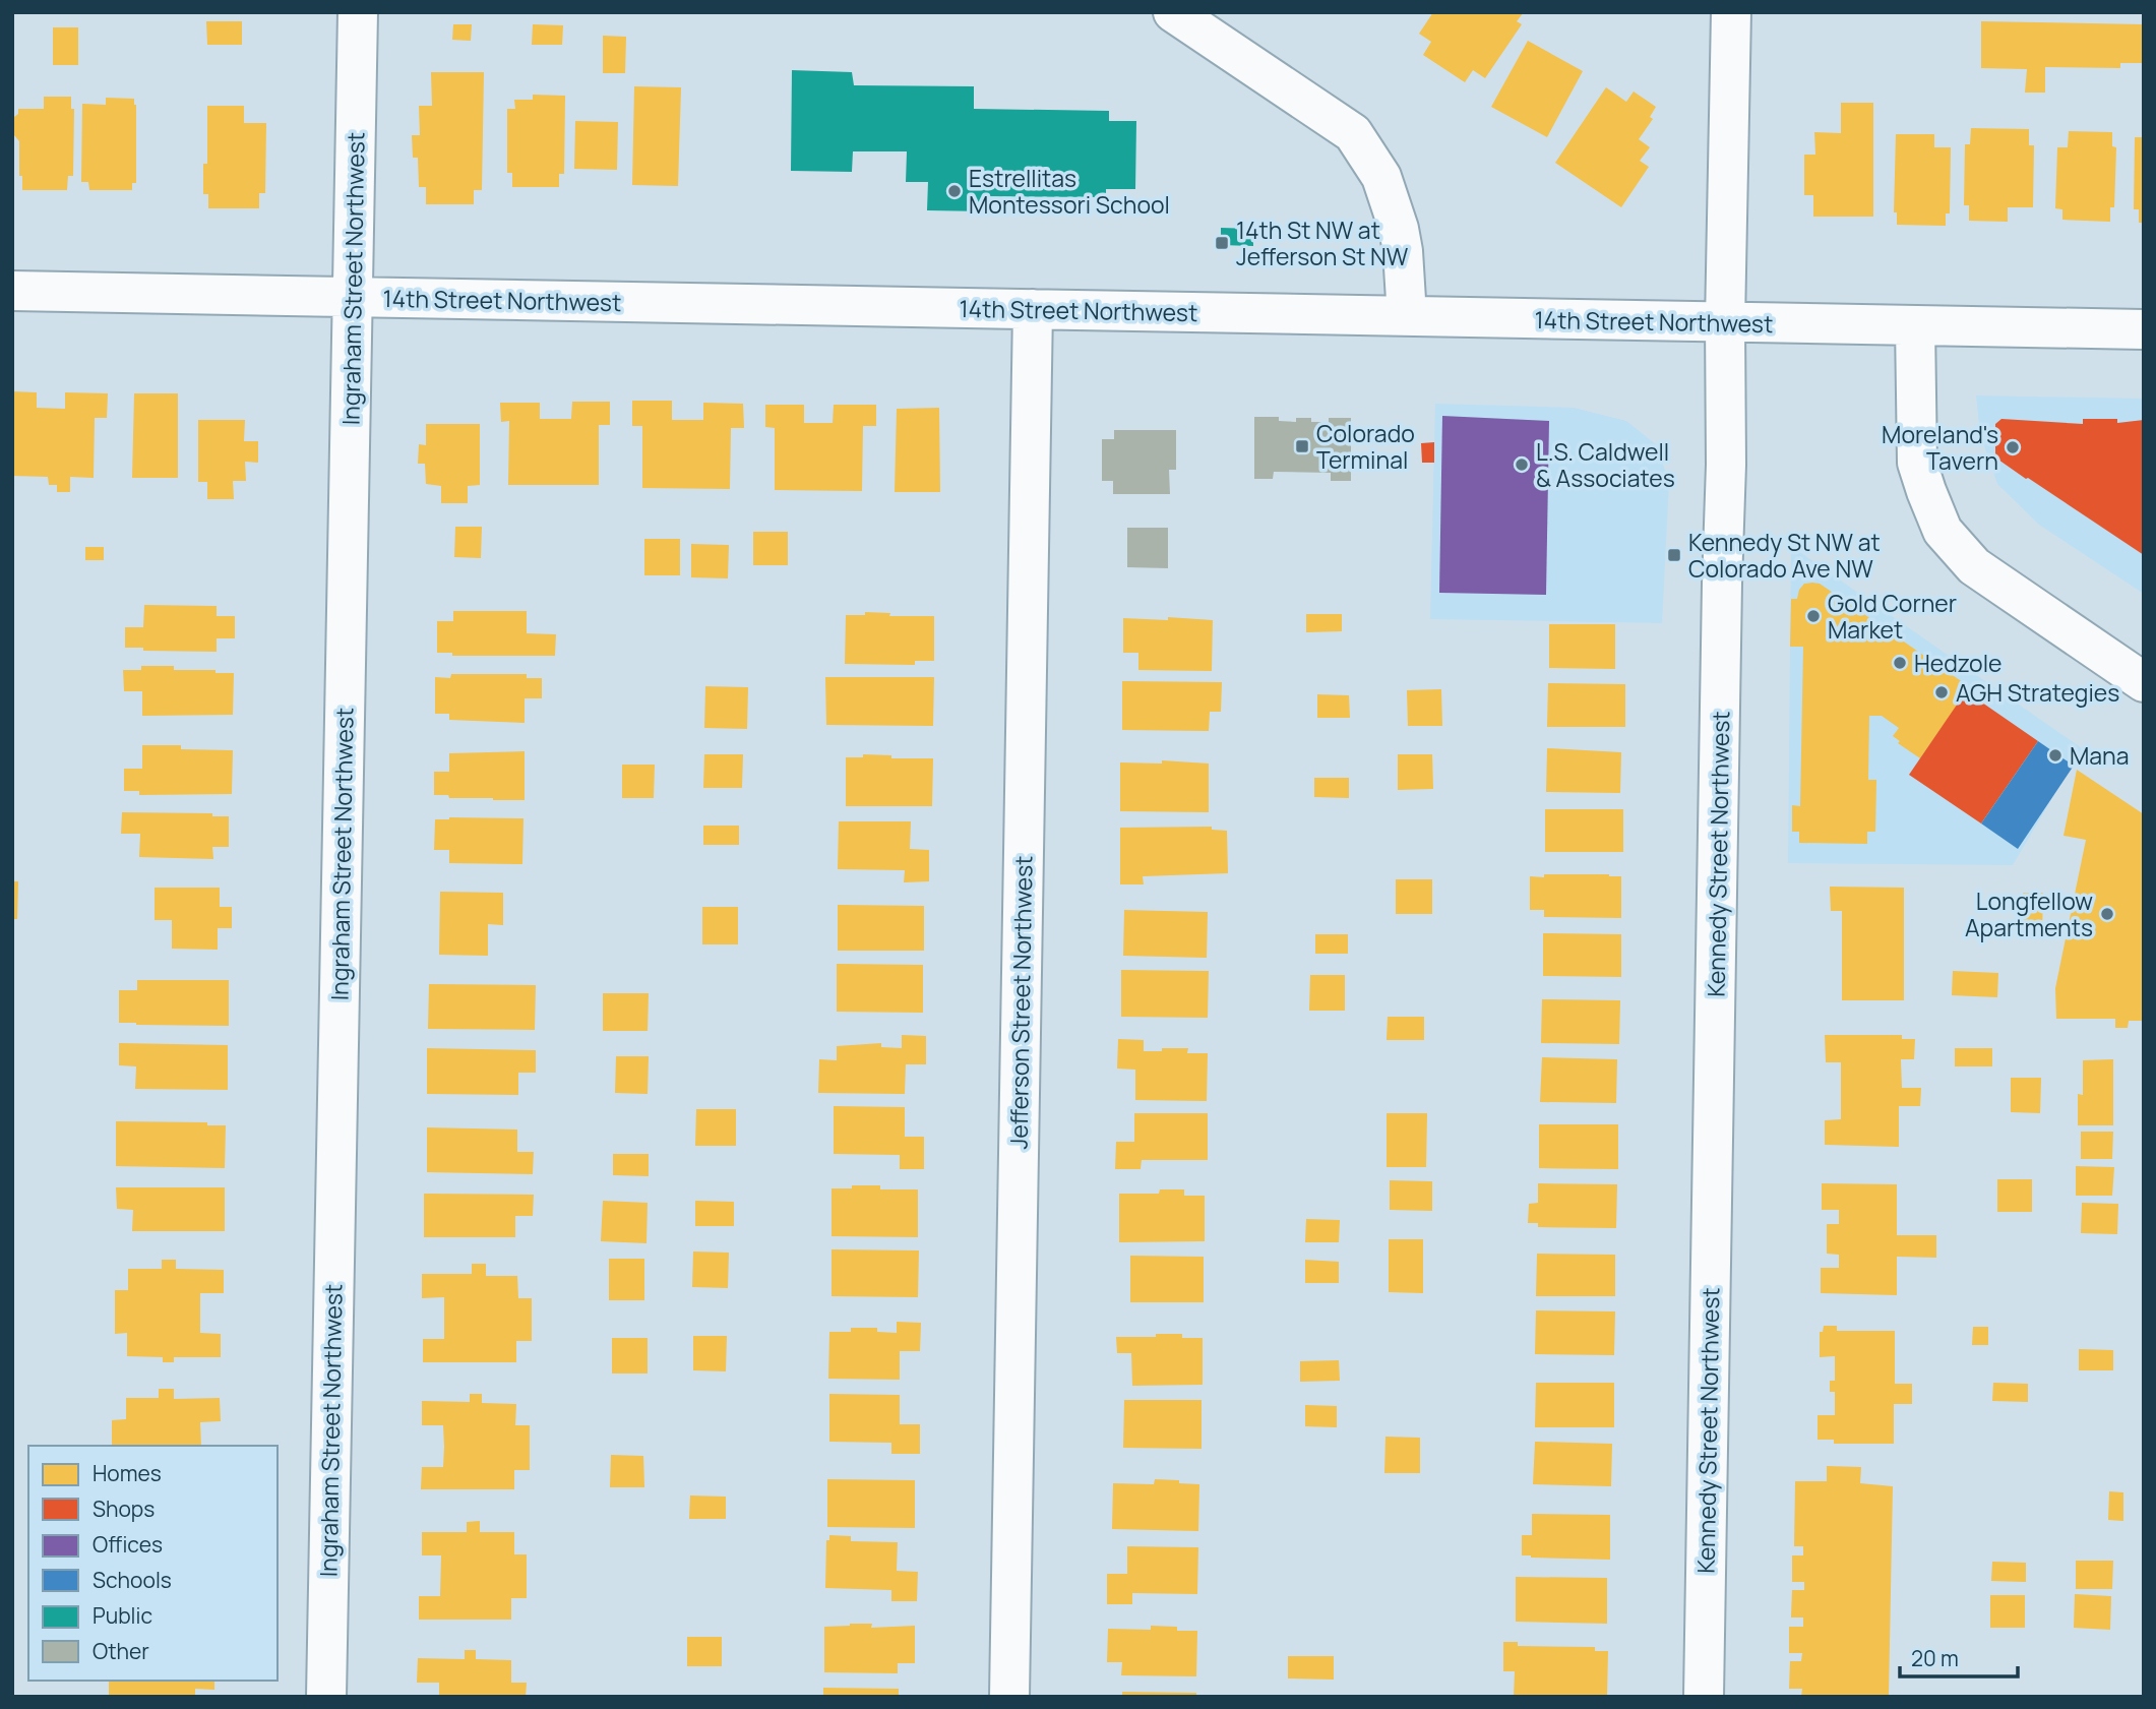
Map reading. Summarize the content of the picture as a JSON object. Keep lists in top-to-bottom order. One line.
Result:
{"streets":{"street":["Ingraham Street Northwest","14th Street Northwest","Kennedy Street Northwest","Jefferson Street Northwest"]},"crossings":[["Ingraham Street Northwest","14th Street Northwest"],["14th Street Northwest","Kennedy Street Northwest"],["14th Street Northwest","Jefferson Street Northwest"]],"places":{"other":["Estrellitas Montessori School","Moreland's Tavern","L.S. Caldwell & Associates","Gold Corner Market","Hedzole","AGH Strategies","Mana","Longfellow Apartments"],"transit":["14th St NW at Jefferson St NW","Colorado Terminal","Kennedy St NW at Colorado Ave NW"]},"legend":["Homes","Shops","Offices","Schools","Public","Other"],"scale_bar":"20 m"}
